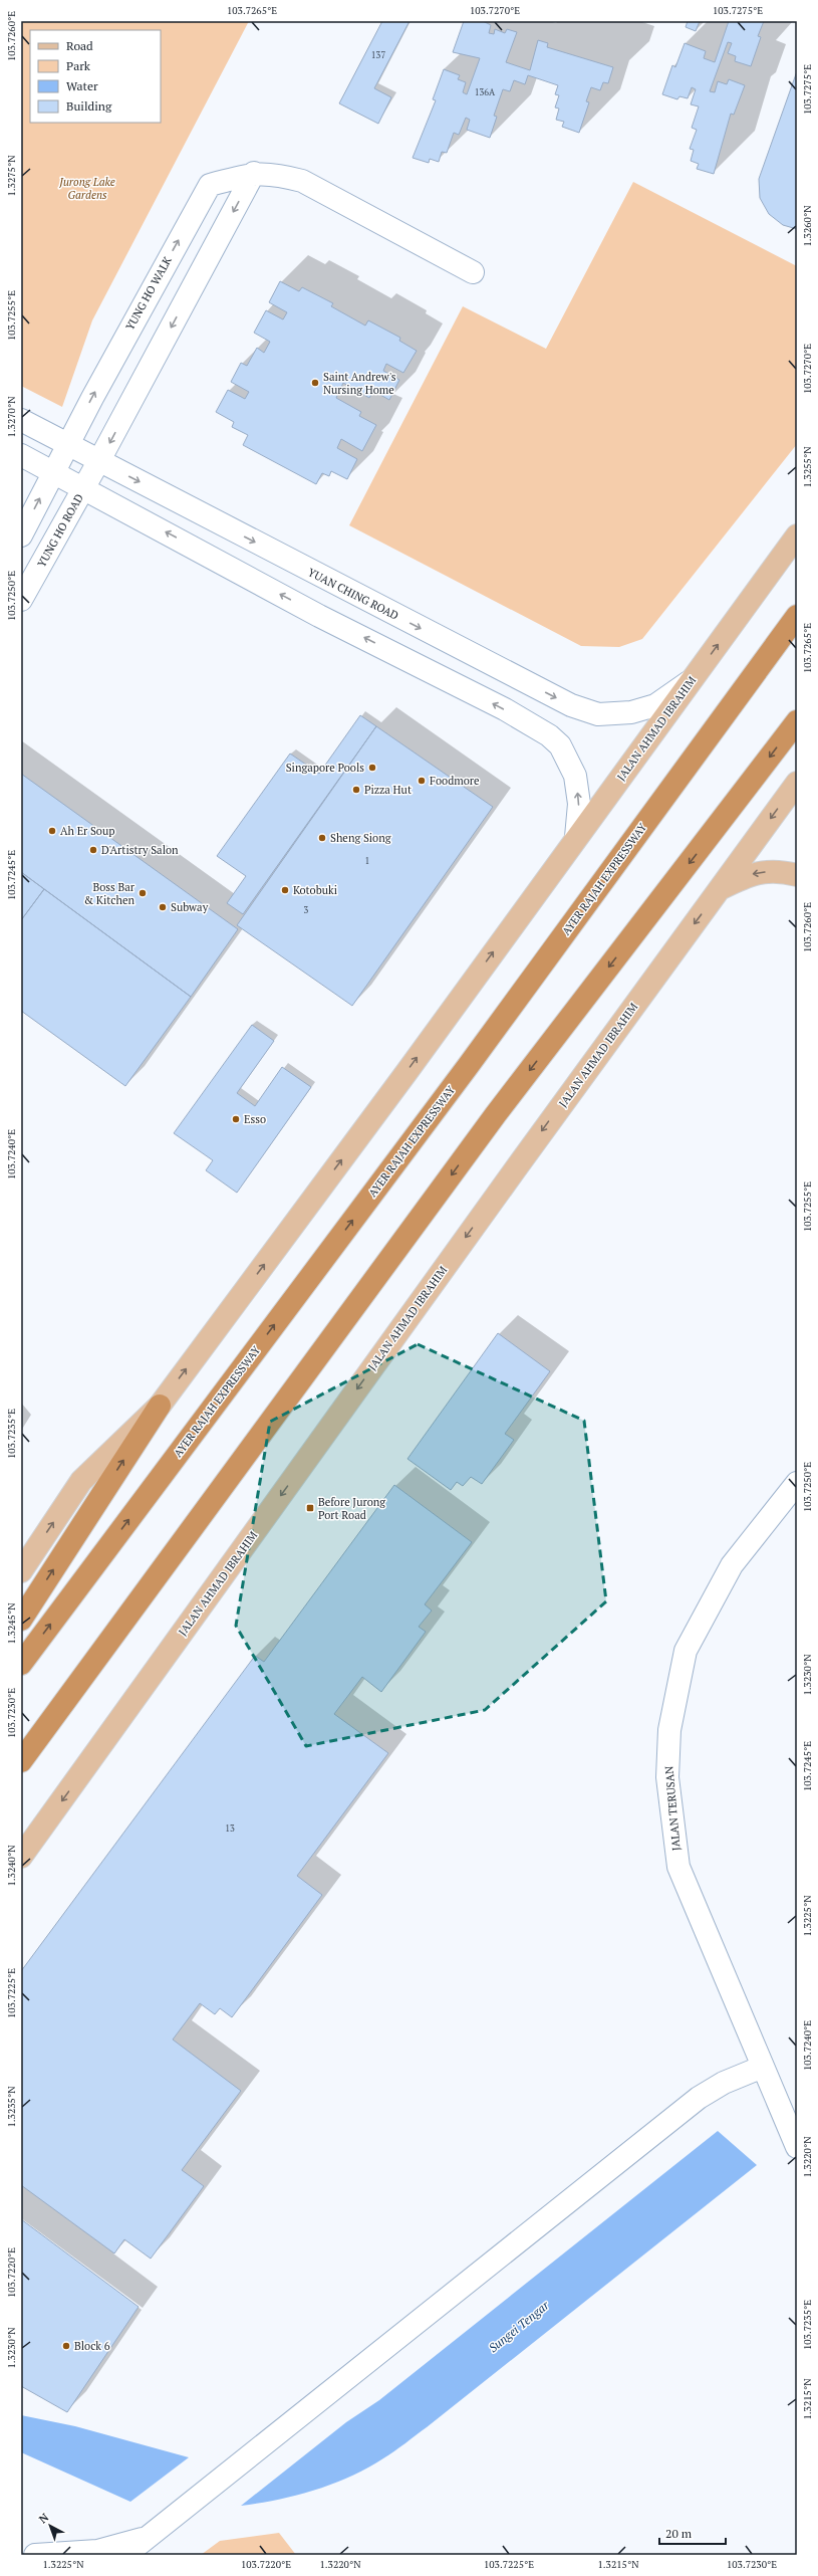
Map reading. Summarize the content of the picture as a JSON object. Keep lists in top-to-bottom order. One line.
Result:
{"streets":{"highway":["AYER RAJAH EXPRESSWAY"],"main road":["JALAN AHMAD IBRAHIM"],"street":["YUNG HO WALK","YUNG HO ROAD","YUAN CHING ROAD","JALAN TERUSAN"]},"crossings":[["YUNG HO WALK","YUAN CHING ROAD"],["YUNG HO ROAD","YUAN CHING ROAD"],["YUAN CHING ROAD","JALAN AHMAD IBRAHIM"]],"water":["Sungei Tengar"],"parks":["Jurong Lake Gardens"],"places":{"other":["Saint Andrew's Nursing Home","Singapore Pools","Foodmore","Pizza Hut","Ah Er Soup","Sheng Siong","D'Artistry Salon","Kotobuki","Boss Bar & Kitchen","Subway","Esso","Block 6"],"transit":["Before Jurong Port Road"]},"house_numbers":["137","136A","1","3","13"],"legend":["Road","Park","Water","Building"],"scale_bar":"20 m","north":"top left","coordinates":["103.7265°E","103.7270°E","103.7275°E","103.7260°E","1.3275°N","1.3260°N","103.7255°E","1.3270°N","1.3255°N","103.7250°E","103.7245°E","103.7240°E","103.7235°E","1.3245°N","1.3230°N","103.7230°E","1.3240°N","1.3225°N","103.7225°E","1.3235°N","1.3220°N","103.7220°E","1.3215°N"]}
